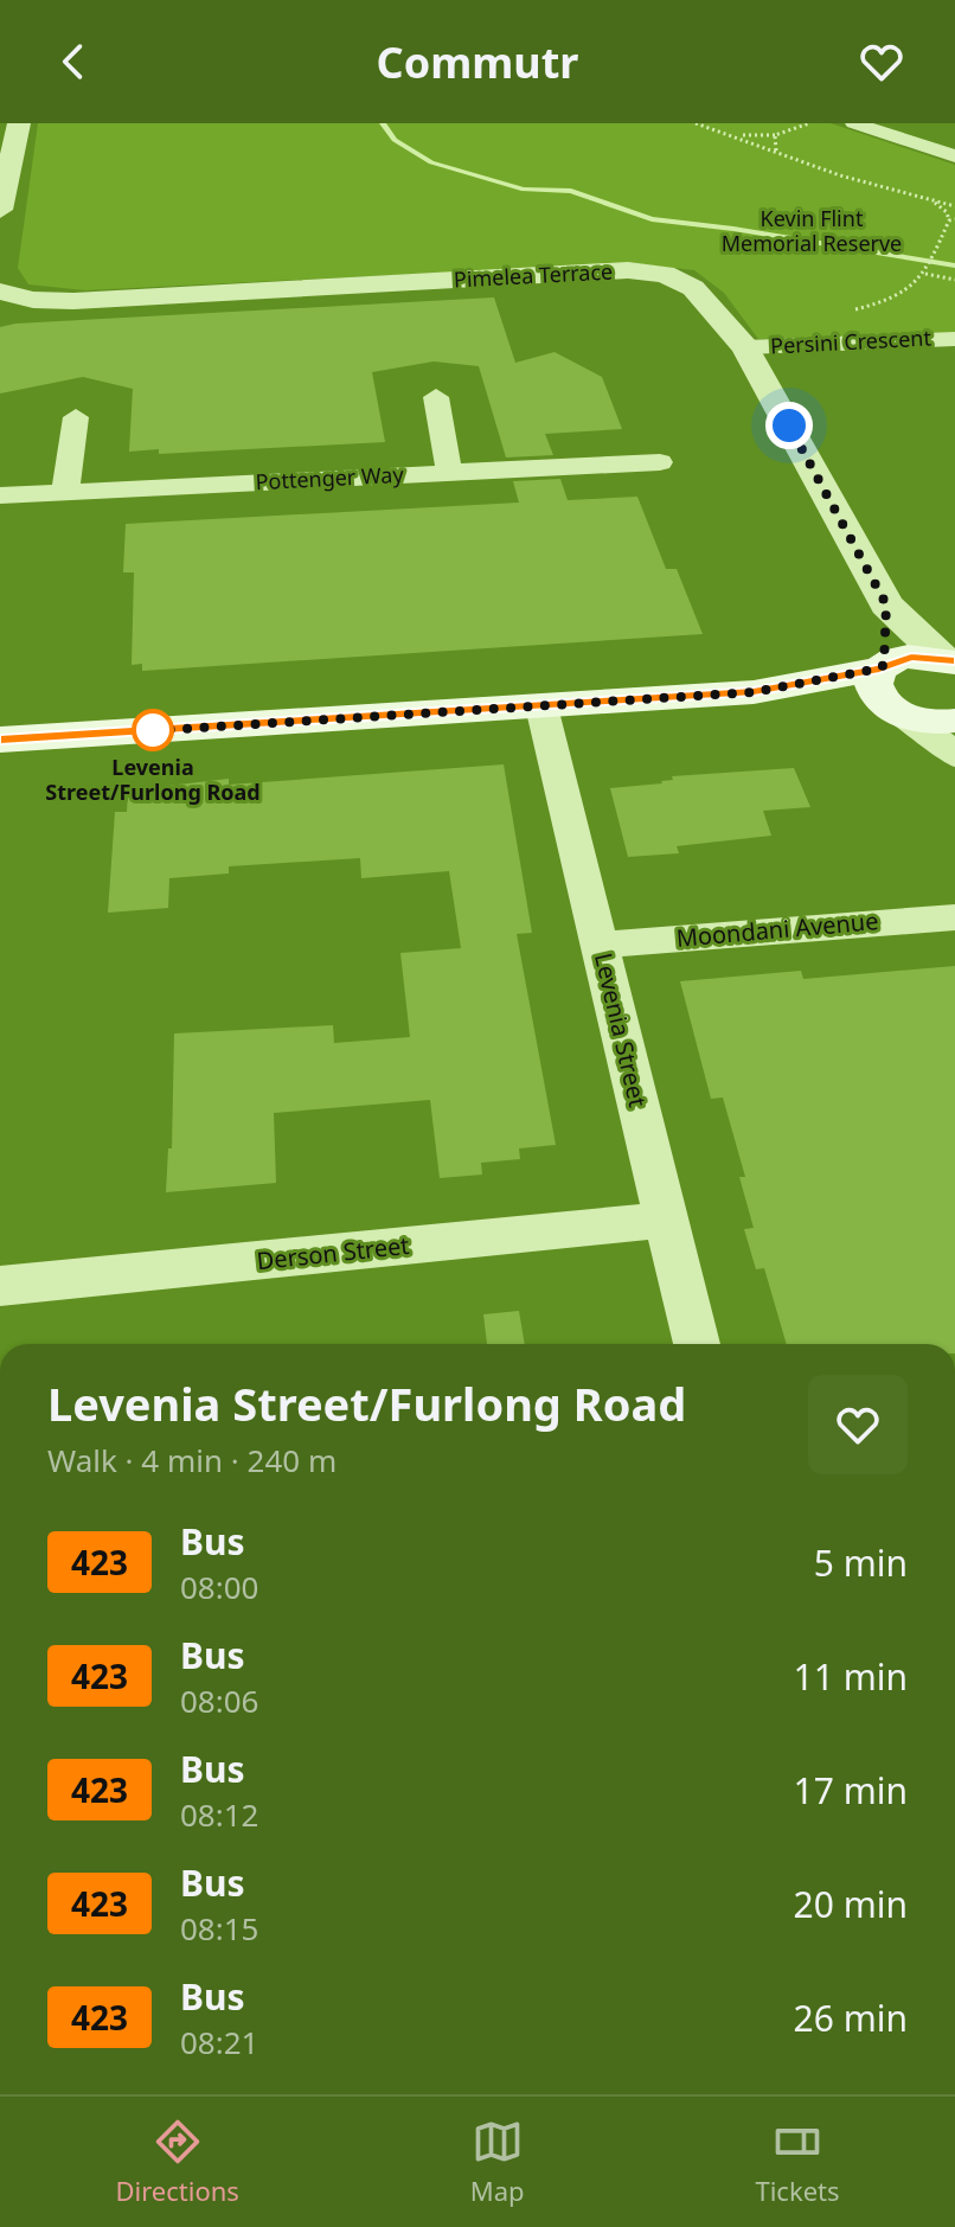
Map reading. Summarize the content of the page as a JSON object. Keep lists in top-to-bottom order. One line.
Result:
{"streets":{"street":["Pimelea Terrace","Persini Crescent","Pottenger Way","Moondani Avenue","Levenia Street","Derson Street"]},"crossings":[["Pimelea Terrace","Persini Crescent"],["Moondani Avenue","Levenia Street"],["Levenia Street","Derson Street"]],"parks":["Kevin Flint Memorial Reserve"],"places":["Levenia Street/Furlong Road"],"lines":["bus line 423"],"page":{"header":"Commutr","heading":["Levenia Street/Furlong Road","Walk · 4 min · 240 m"],"list":[{"mark":"423","name":"Bus","note":"08:00","value":"5 min"},{"mark":"423","name":"Bus","note":"08:06","value":"11 min"},{"mark":"423","name":"Bus","note":"08:12","value":"17 min"},{"mark":"423","name":"Bus","note":"08:15","value":"20 min"},{"mark":"423","name":"Bus","note":"08:21","value":"26 min"}],"tabs":["Directions","Map","Tickets"]}}
